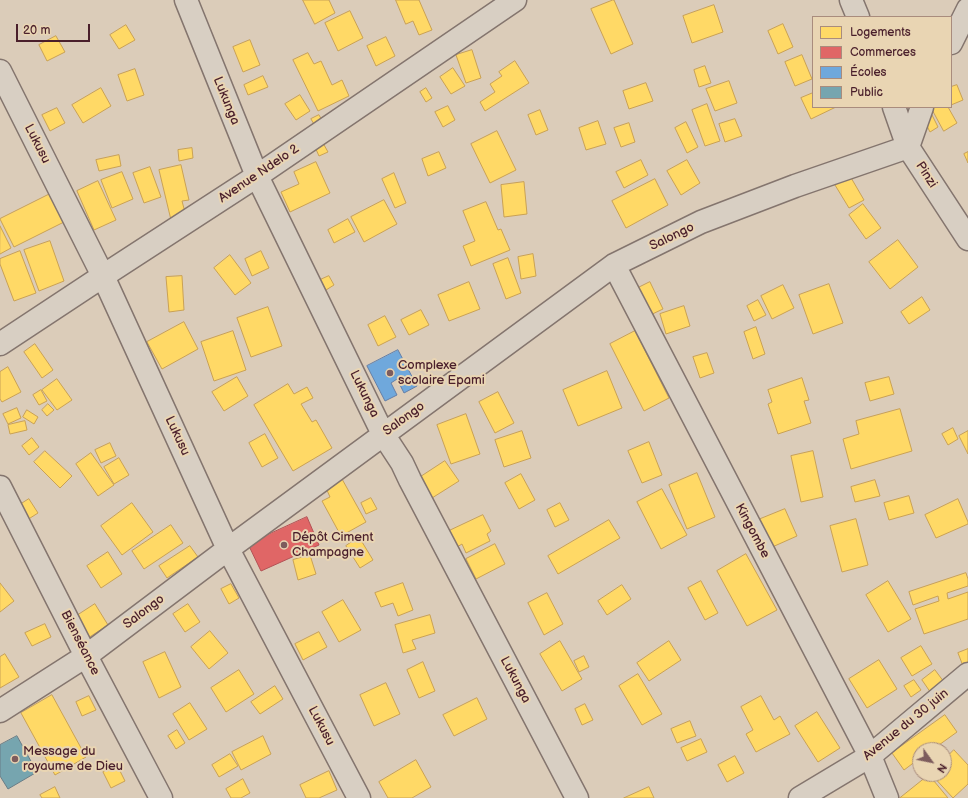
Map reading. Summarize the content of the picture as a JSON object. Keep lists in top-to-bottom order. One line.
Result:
{"streets":{"street":["Lukunga","Lukusu","Avenue Ndelo 2","Pinzi","Salongo","Kingombe","Bienséance","Avenue du 30 juin"]},"crossings":[["Lukunga","Avenue Ndelo 2"],["Lukunga","Salongo"],["Lukusu","Avenue Ndelo 2"],["Lukusu","Salongo"],["Pinzi","Salongo"],["Salongo","Kingombe"],["Salongo","Bienséance"],["Kingombe","Avenue du 30 juin"]],"places":["Complexe scolaire Epami","Dépôt Ciment Champagne","Message du royaume de Dieu"],"legend":["Logements","Commerces","Écoles","Public"],"scale_bar":"20 m","north":"bottom right"}
